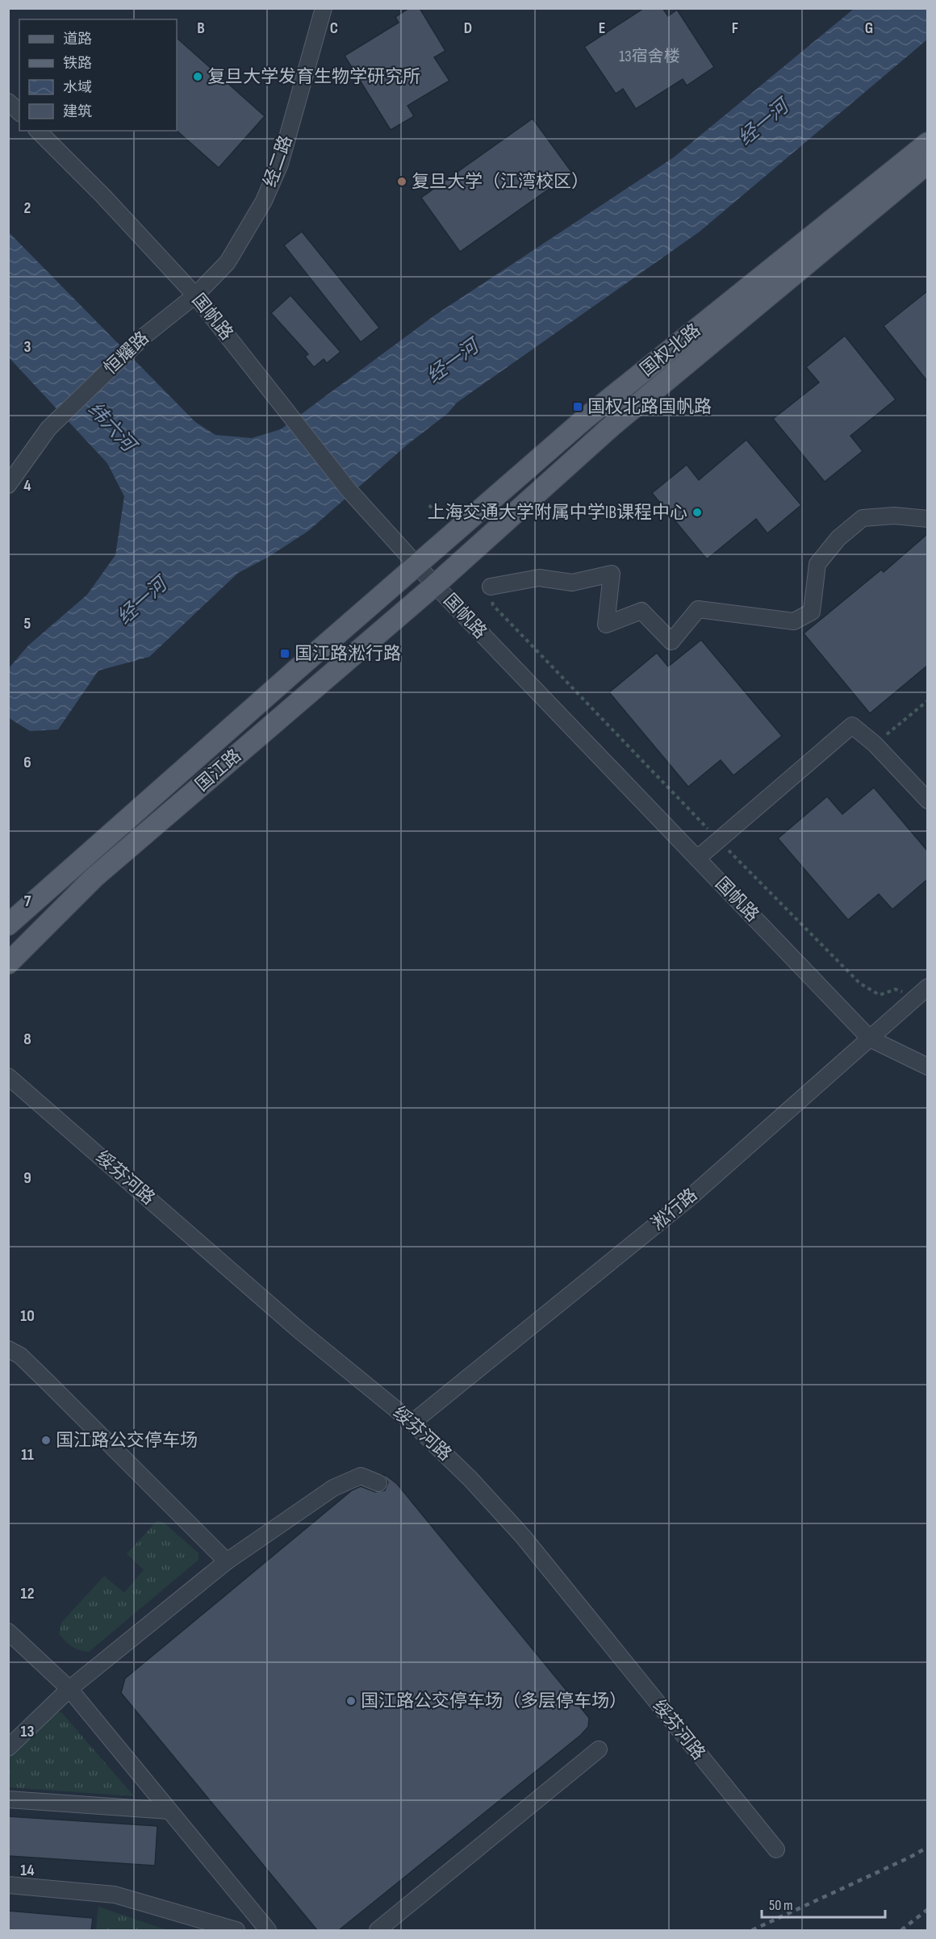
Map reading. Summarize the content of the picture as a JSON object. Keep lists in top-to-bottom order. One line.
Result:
{"streets":{"main road":["国权北路","国江路"],"street":["经二路","国帆路","恒耀路","绥芬河路","淞行路"]},"crossings":[["经二路","国帆路"],["经二路","恒耀路"],["国帆路","国权北路"],["国帆路","恒耀路"],["国帆路","国江路"],["国帆路","淞行路"],["国权北路","国江路"],["绥芬河路","淞行路"]],"water":["经一河","纬六河"],"places":{"other":["复旦大学发育生物学研究所","复旦大学（江湾校区）","上海交通大学附属中学IB课程中心","国江路公交停车场","国江路公交停车场（多层停车场）"],"transit":["国权北路国帆路","国江路淞行路"]},"house_numbers":["13宿舍楼"],"legend":["道路","铁路","水域","建筑"],"scale_bar":"50 m","grid":{"columns":["B","C","D","E","F","G"],"rows":["2","3","4","5","6","7","8","9","10","11","12","13","14"]}}
